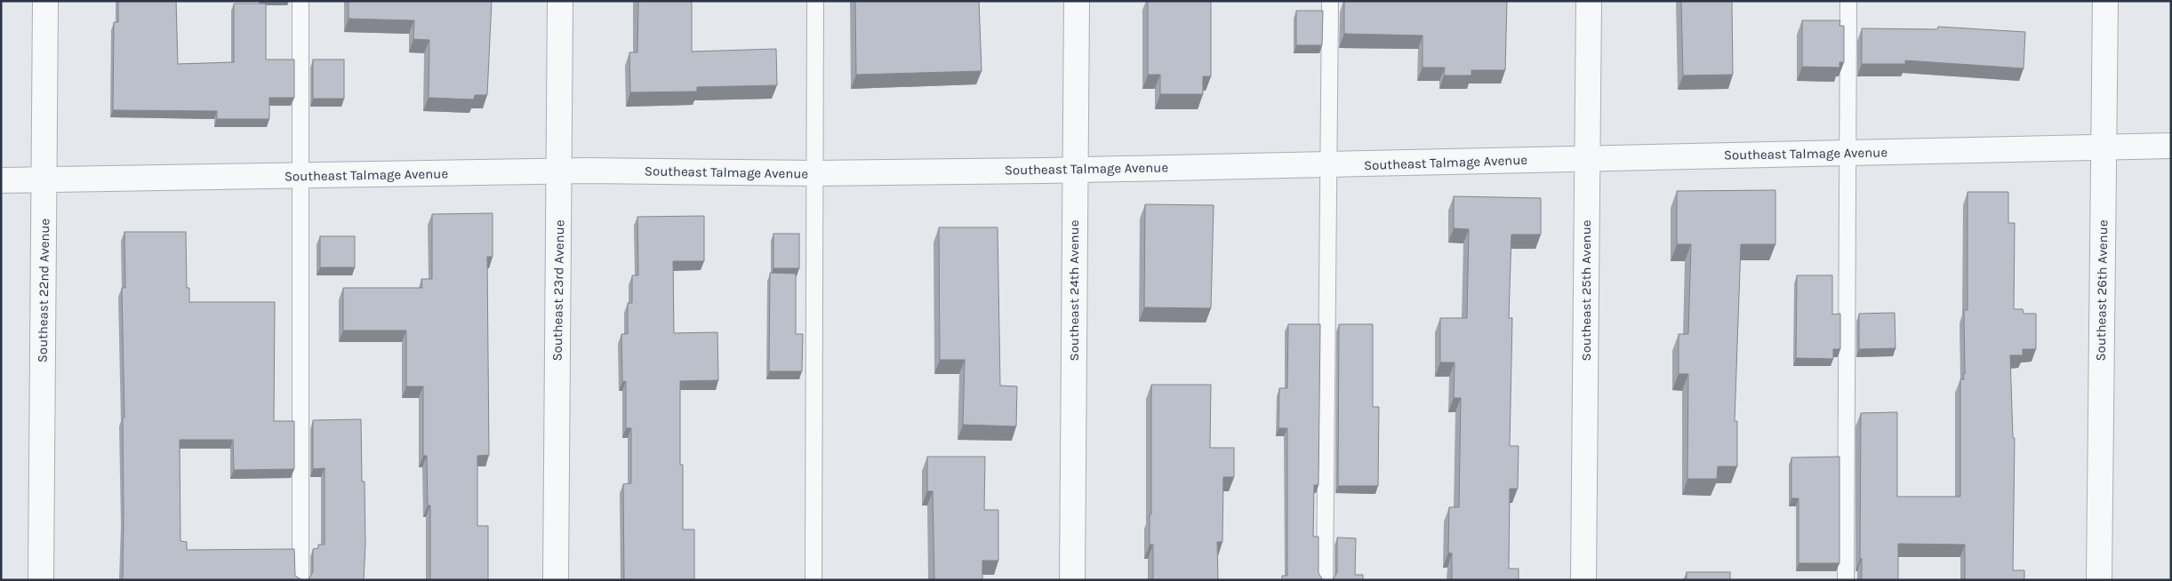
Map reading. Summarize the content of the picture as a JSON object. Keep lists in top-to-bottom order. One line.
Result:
{"streets":{"street":["Southeast Talmage Avenue","Southeast 22nd Avenue","Southeast 23rd Avenue","Southeast 24th Avenue","Southeast 25th Avenue","Southeast 26th Avenue"]},"crossings":[["Southeast Talmage Avenue","Southeast 22nd Avenue"],["Southeast Talmage Avenue","Southeast 23rd Avenue"],["Southeast Talmage Avenue","Southeast 24th Avenue"],["Southeast Talmage Avenue","Southeast 25th Avenue"],["Southeast Talmage Avenue","Southeast 26th Avenue"]]}
